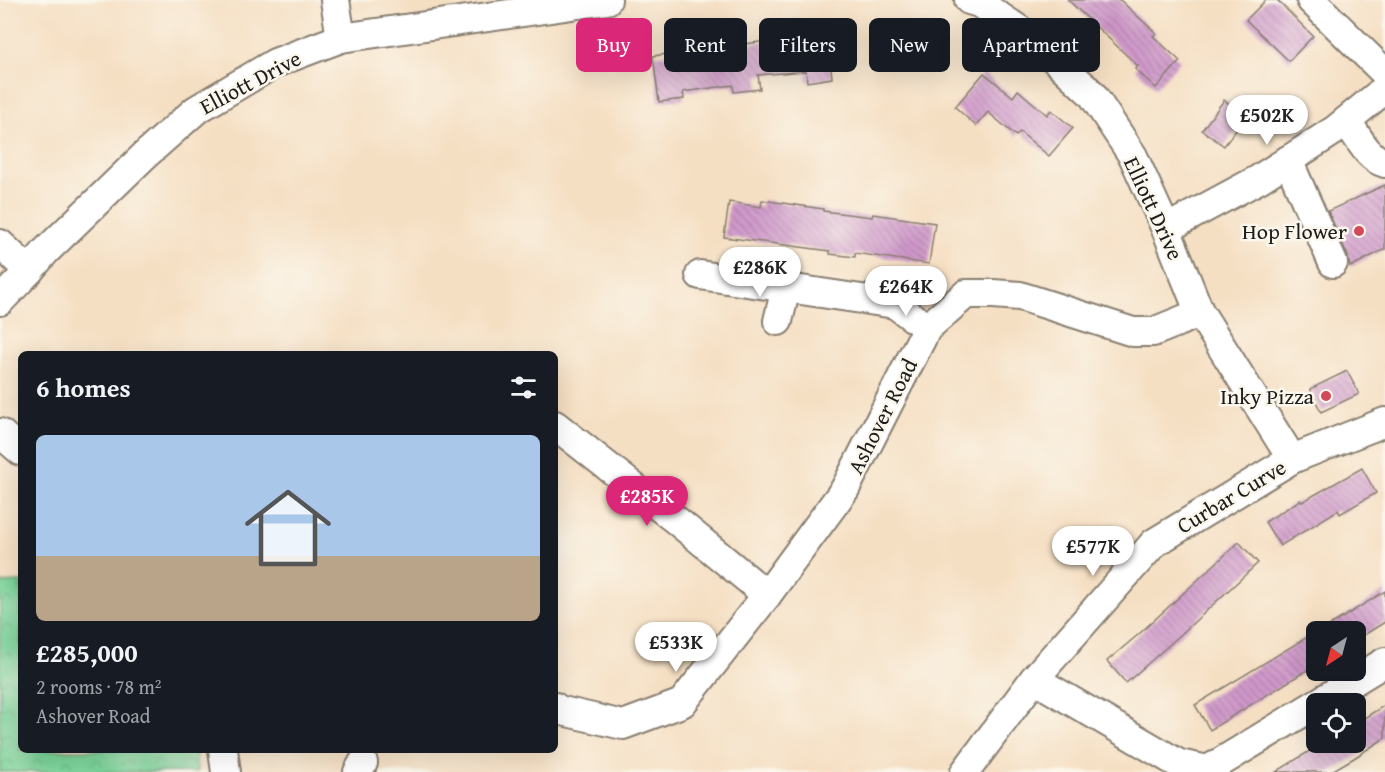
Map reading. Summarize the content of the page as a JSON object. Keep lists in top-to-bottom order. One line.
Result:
{"streets":{"street":["Elliott Drive","Ashover Road","Curbar Curve"]},"crossings":[["Elliott Drive","Ashover Road"],["Elliott Drive","Curbar Curve"]],"places":["Hop Flower","Inky Pizza"],"north":"bottom left","page":{"chip":["Buy","Rent","Filters","New","Apartment"],"price":["£502K","£286K","£264K","£285K","£577K","£533K"],"heading":"6 homes","list":[{"name":"£285,000","note":"2 rooms · 78 m² · Ashover Road"}]}}
